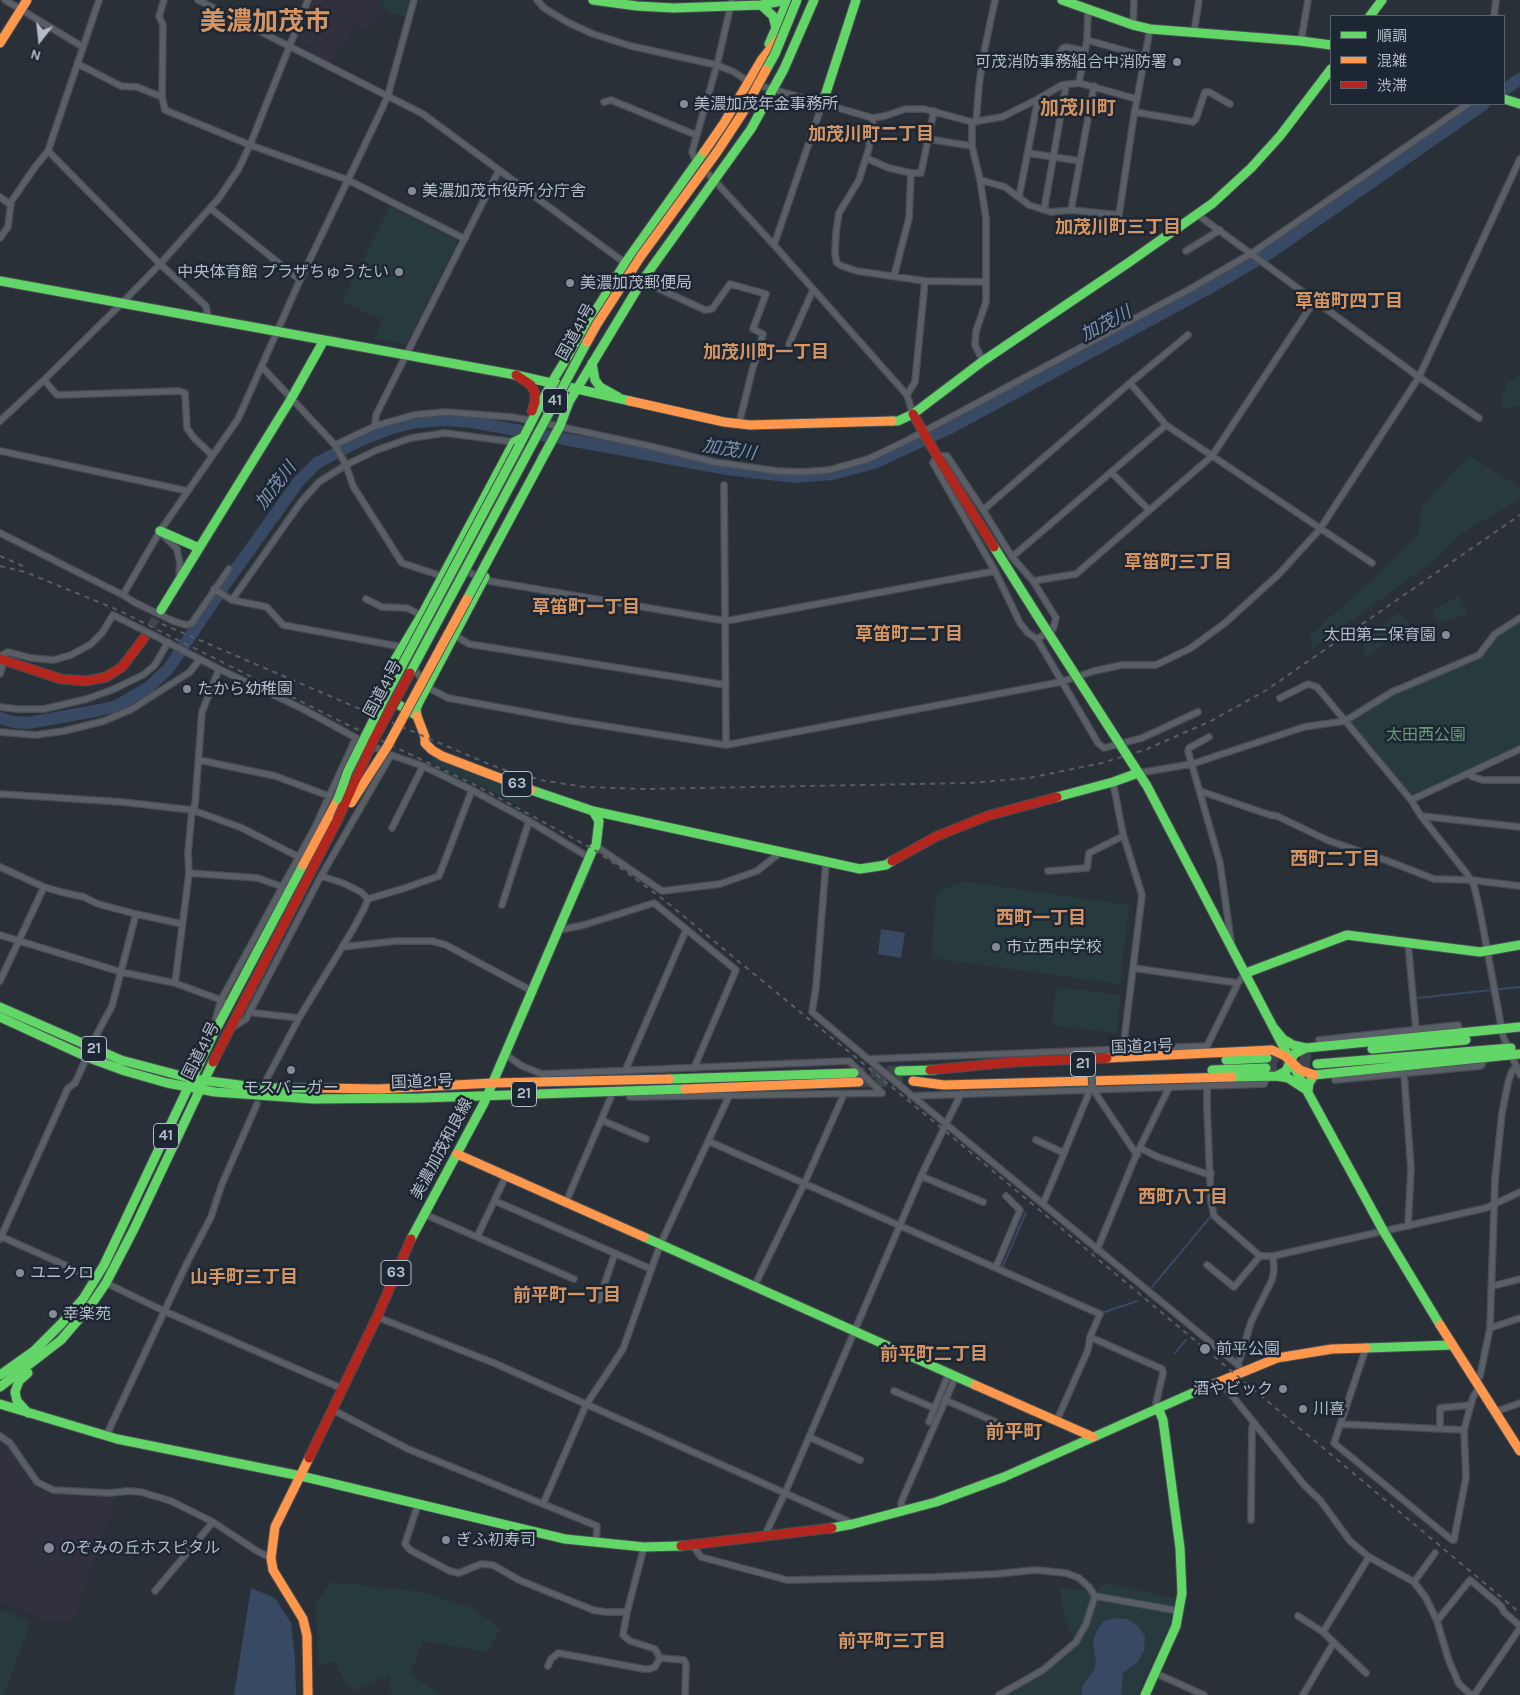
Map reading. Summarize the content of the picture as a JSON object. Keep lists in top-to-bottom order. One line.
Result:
{"streets":{"main road":["国道41号","41","63","国道21号","21","美濃加茂和良線"]},"crossings":[["国道41号","国道21号"],["63","美濃加茂和良線"],["国道21号","美濃加茂和良線"]],"districts":["美濃加茂市","加茂川町","加茂川町二丁目","加茂川町三丁目","草笛町四丁目","加茂川町一丁目","草笛町三丁目","草笛町一丁目","草笛町二丁目","西町二丁目","西町一丁目","西町八丁目","山手町三丁目","前平町一丁目","前平町二丁目","前平町","前平町三丁目"],"water":["加茂川"],"parks":["太田西公園"],"places":["可茂消防事務組合中消防署","美濃加茂年金事務所","美濃加茂市役所 分庁舎","中央体育館 プラザちゅうたい","美濃加茂郵便局","太田第二保育園","たから幼稚園","市立西中学校","モスバーガー","ユニクロ","幸楽苑","前平公園","酒やビック","川喜","ぎふ初寿司","のぞみの丘ホスピタル"],"legend":["順調","混雑","渋滞"],"north":"bottom"}
